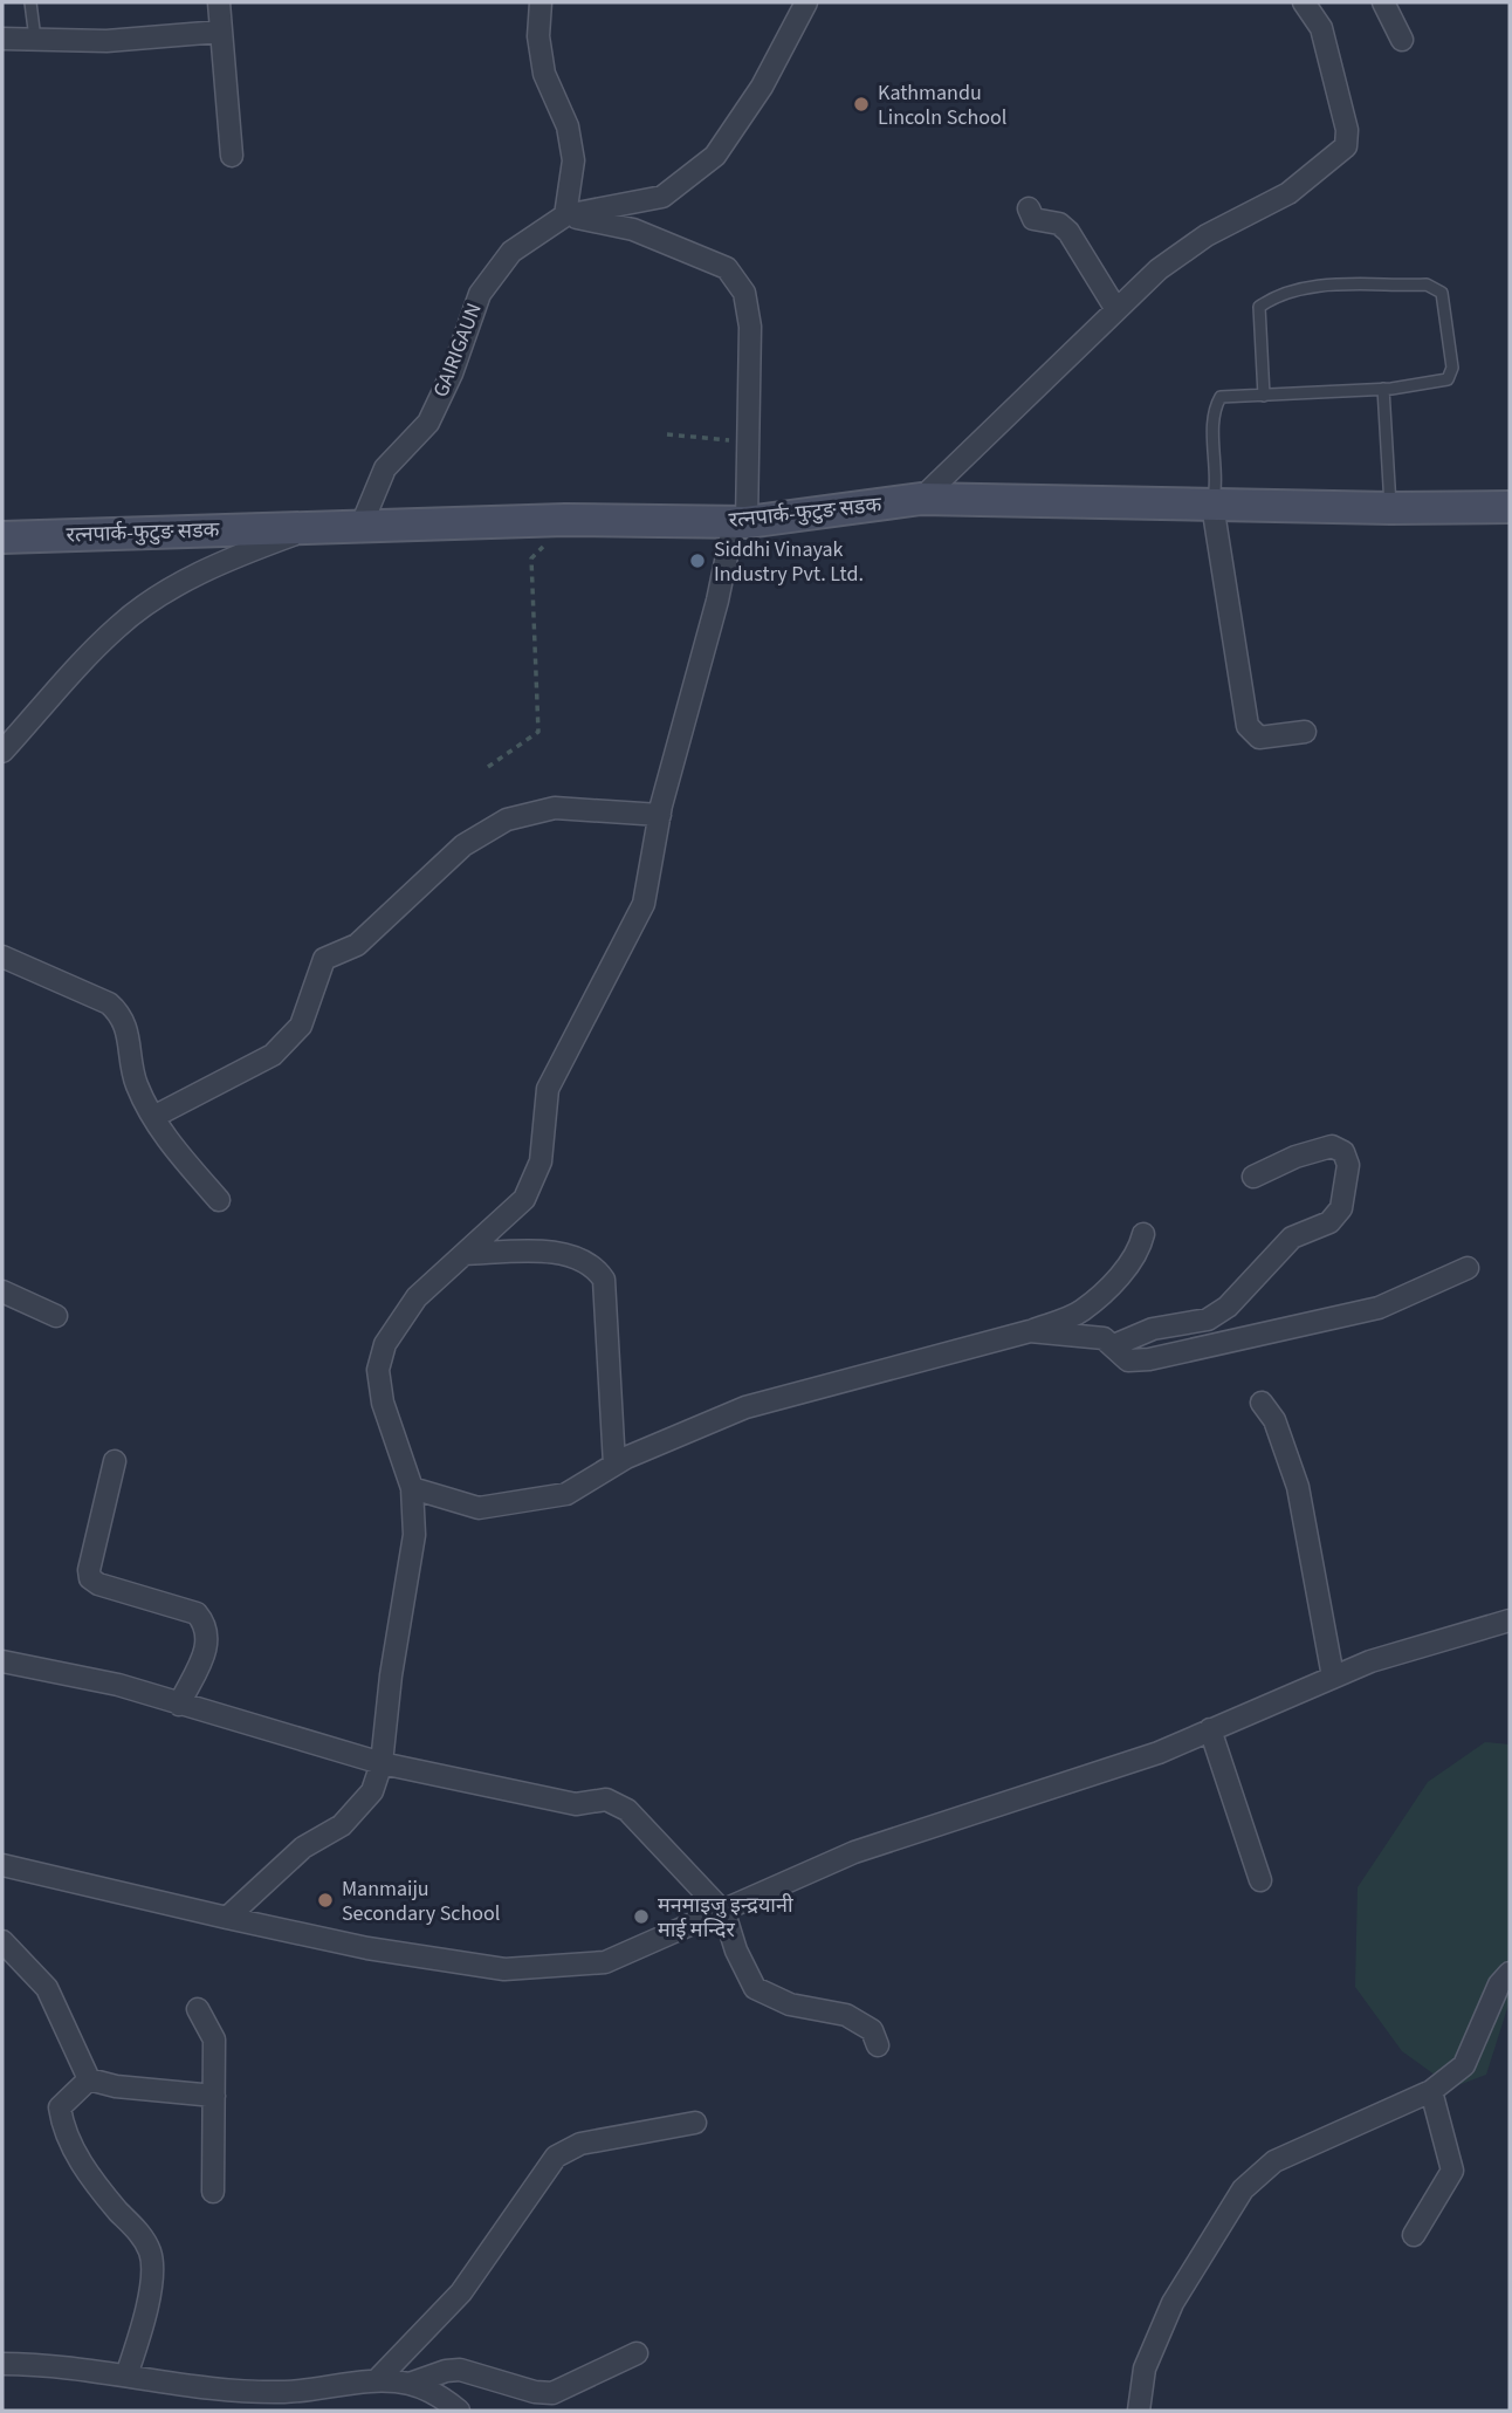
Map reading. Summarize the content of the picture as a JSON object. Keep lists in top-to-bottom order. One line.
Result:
{"streets":{"street":["GAIRIGAUN","रत्नपार्क-फुटुङ सडक"]},"crossings":[["GAIRIGAUN","रत्नपार्क-फुटुङ सडक"]],"places":["Kathmandu Lincoln School","Siddhi Vinayak Industry Pvt. Ltd.","Manmaiju Secondary School","मनमाइजु इन्द्रयानी माई मन्दिर"]}
